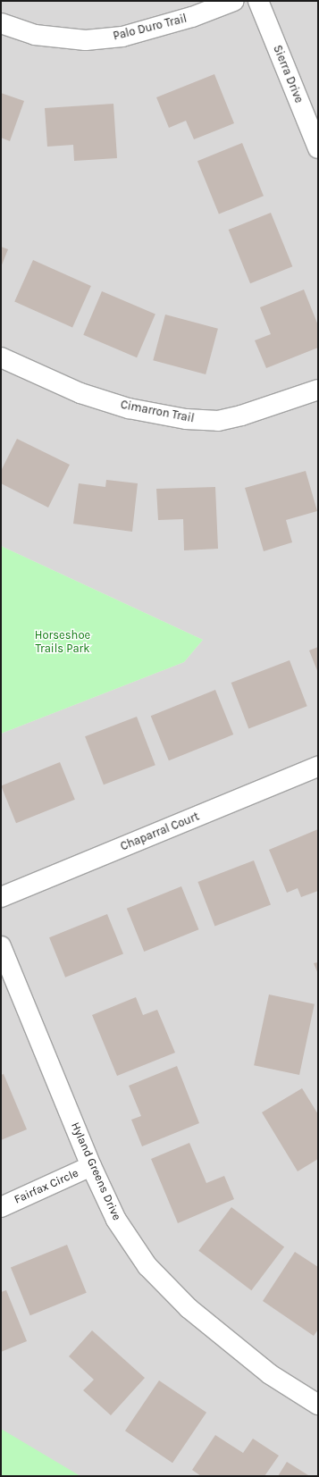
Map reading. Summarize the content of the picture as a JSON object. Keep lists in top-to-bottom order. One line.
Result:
{"streets":{"street":["Palo Duro Trail","Sierra Drive","Cimarron Trail","Chaparral Court","Hyland Greens Drive","Fairfax Circle"]},"crossings":[["Hyland Greens Drive","Fairfax Circle"]],"parks":["Horseshoe Trails Park"]}
